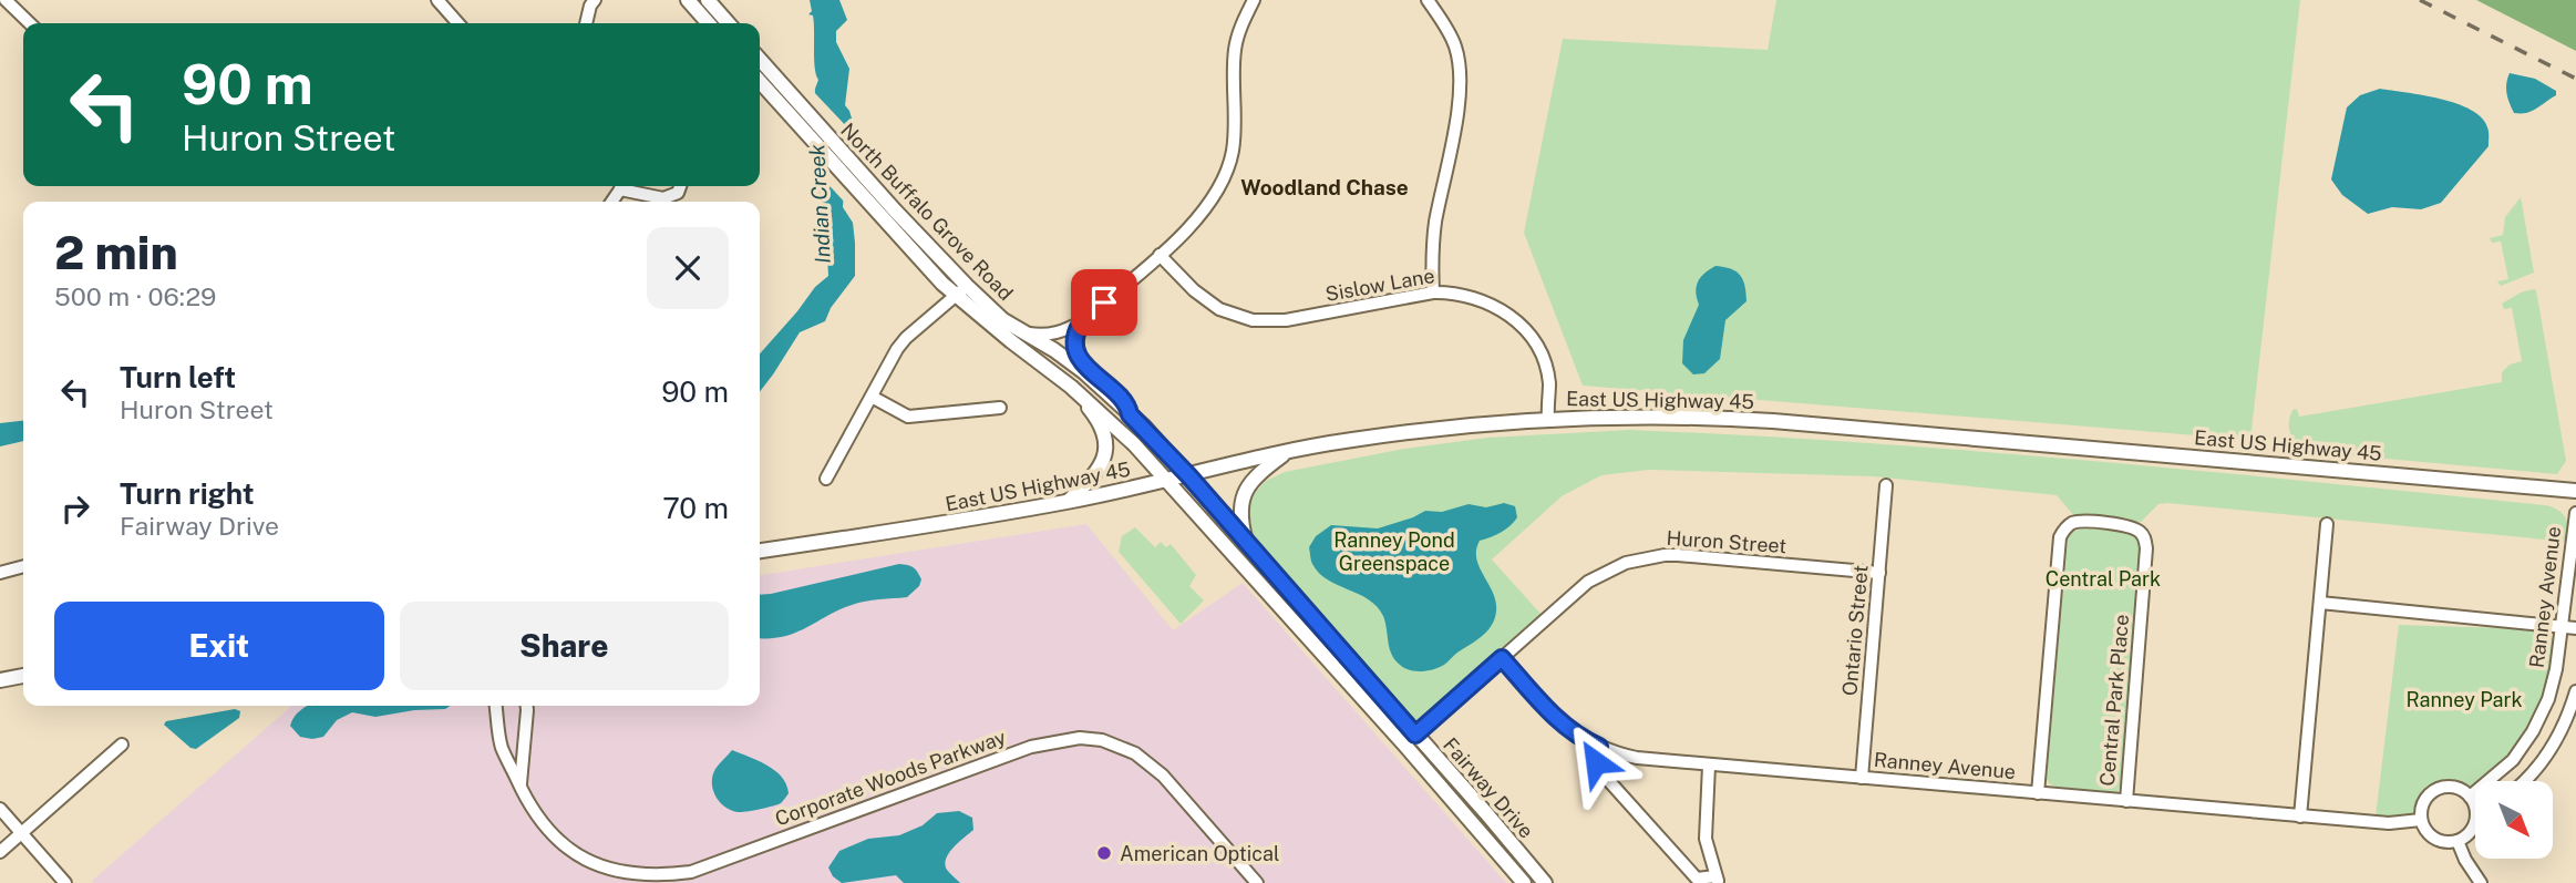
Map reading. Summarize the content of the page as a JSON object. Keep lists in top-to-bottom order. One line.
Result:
{"streets":{"main road":["North Buffalo Grove Road","East US Highway 45","Fairway Drive"],"street":["Sislow Lane","Huron Street","Ranney Avenue","Ontario Street","Central Park Place","Corporate Woods Parkway"]},"crossings":[["North Buffalo Grove Road","East US Highway 45"],["North Buffalo Grove Road","Fairway Drive"],["Sislow Lane","East US Highway 45"],["East US Highway 45","Fairway Drive"],["Huron Street","Ranney Avenue"],["Huron Street","Ontario Street"],["Huron Street","Fairway Drive"],["Ranney Avenue","Ontario Street"],["Ranney Avenue","Central Park Place"]],"districts":["Woodland Chase"],"water":["Indian Creek"],"parks":["Ranney Pond Greenspace","Central Park","Ranney Park"],"places":["American Optical"],"north":"bottom right","page":{"turn":["90 m","Huron Street"],"heading":["2 min","500 m · 06:29"],"list":[{"name":"Turn left","note":"Huron Street","value":"90 m"},{"name":"Turn right","note":"Fairway Drive","value":"70 m"}],"buttons":["Exit","Share"]}}
